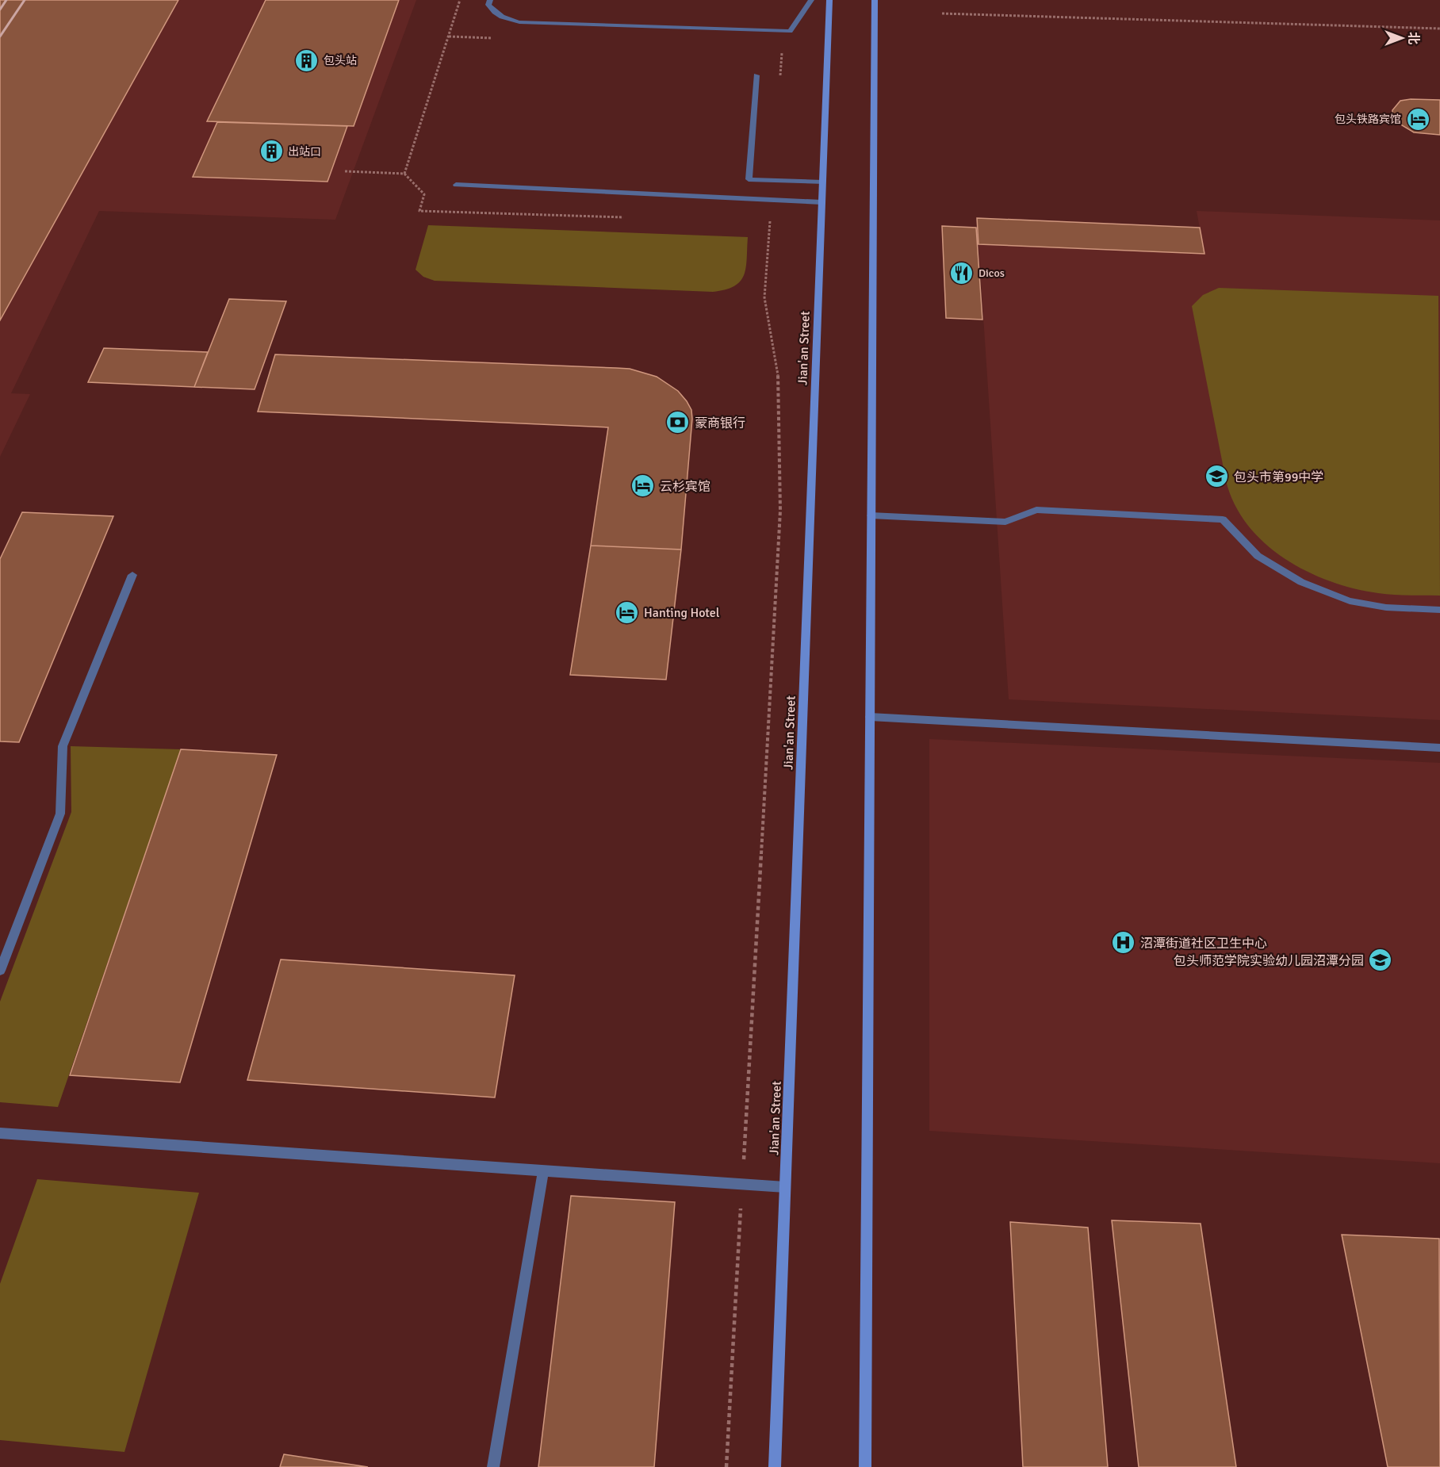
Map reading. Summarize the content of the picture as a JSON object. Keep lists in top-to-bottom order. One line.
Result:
{"streets":{"main road":["Jian'an Street"]},"places":{"building":["包头站","出站口"],"hotel":["包头铁路宾馆","云杉宾馆","Hanting Hotel"],"restaurant":["Dicos"],"bank":["蒙商银行"],"school or university":["包头市第99中学","包头师范学院实验幼儿园沼潭分园"],"hospital":["沼潭街道社区卫生中心"]},"north":"right"}
